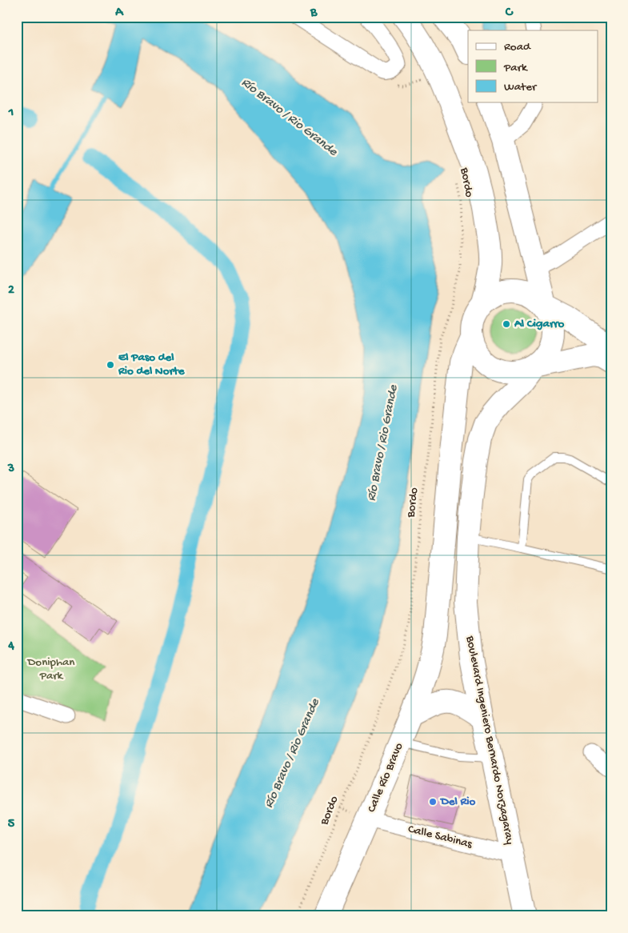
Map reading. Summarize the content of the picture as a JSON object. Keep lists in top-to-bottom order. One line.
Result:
{"streets":{"main road":["Boulevard Ingeniero Bernardo Norzagaray","Calle Río Bravo"],"street":["Calle Sabinas"],"path":["Bordo"]},"crossings":[["Boulevard Ingeniero Bernardo Norzagaray","Calle Río Bravo"],["Boulevard Ingeniero Bernardo Norzagaray","Calle Sabinas"],["Calle Río Bravo","Calle Sabinas"]],"water":["Río Bravo / Rio Grande"],"parks":["Doniphan Park"],"places":["Al Cigarro","El Paso del Rio del Norte","Del Rio"],"legend":["Road","Park","Water"],"grid":{"columns":["A","B","C"],"rows":["1","2","3","4","5"]}}
